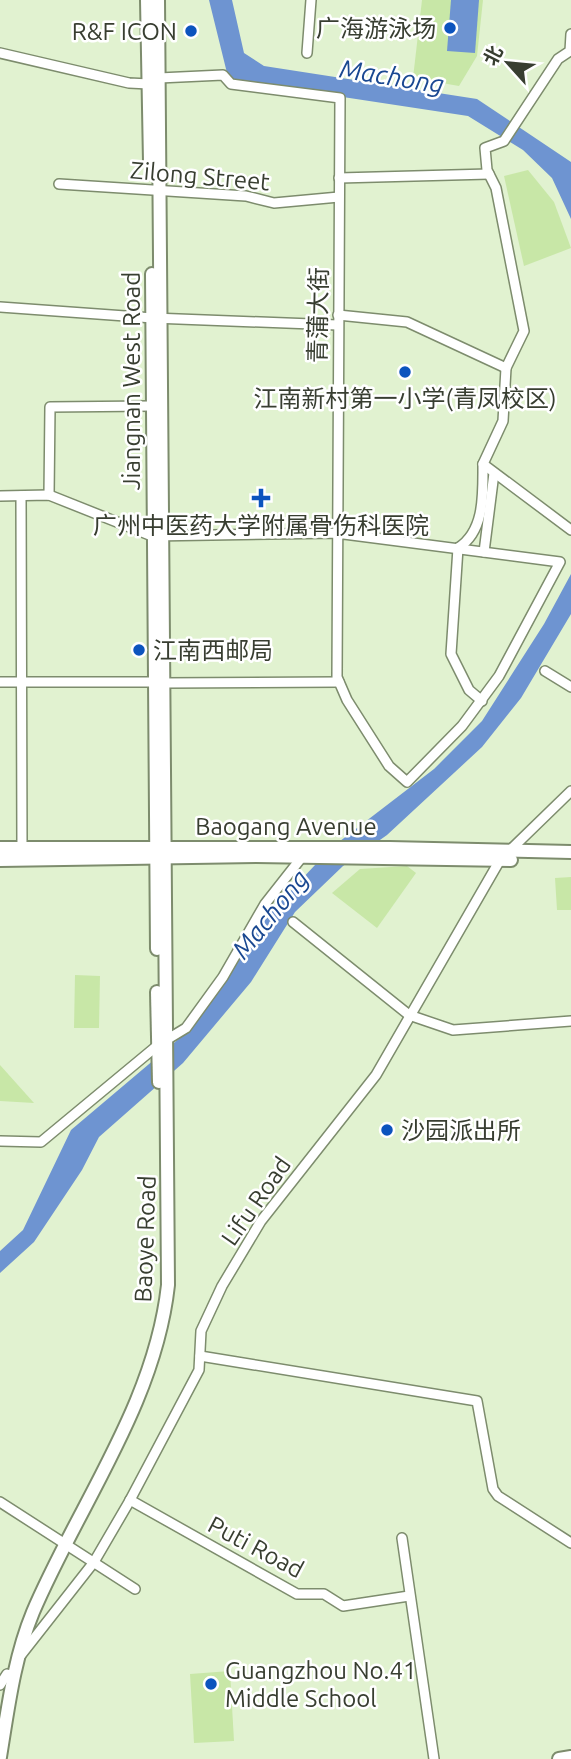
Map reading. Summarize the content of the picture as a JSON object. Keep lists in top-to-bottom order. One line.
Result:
{"streets":{"main road":["Jiangnan West Road","Baogang Avenue","Baoye Road"],"street":["Zilong Street","青蒲大街","Lifu Road","Puti Road"]},"crossings":[["Zilong Street","青蒲大街"],["Baogang Avenue","Lifu Road"],["Baogang Avenue","Baoye Road"],["Lifu Road","Baoye Road"],["Lifu Road","Puti Road"]],"water":["Machong"],"places":{"other":["广海游泳场","R&F ICON","江南新村第一小学(青凤校区)","江南西邮局","沙园派出所","Guangzhou No.41 Middle School"],"health":["广州中医药大学附属骨伤科医院"]},"north":"top left"}
